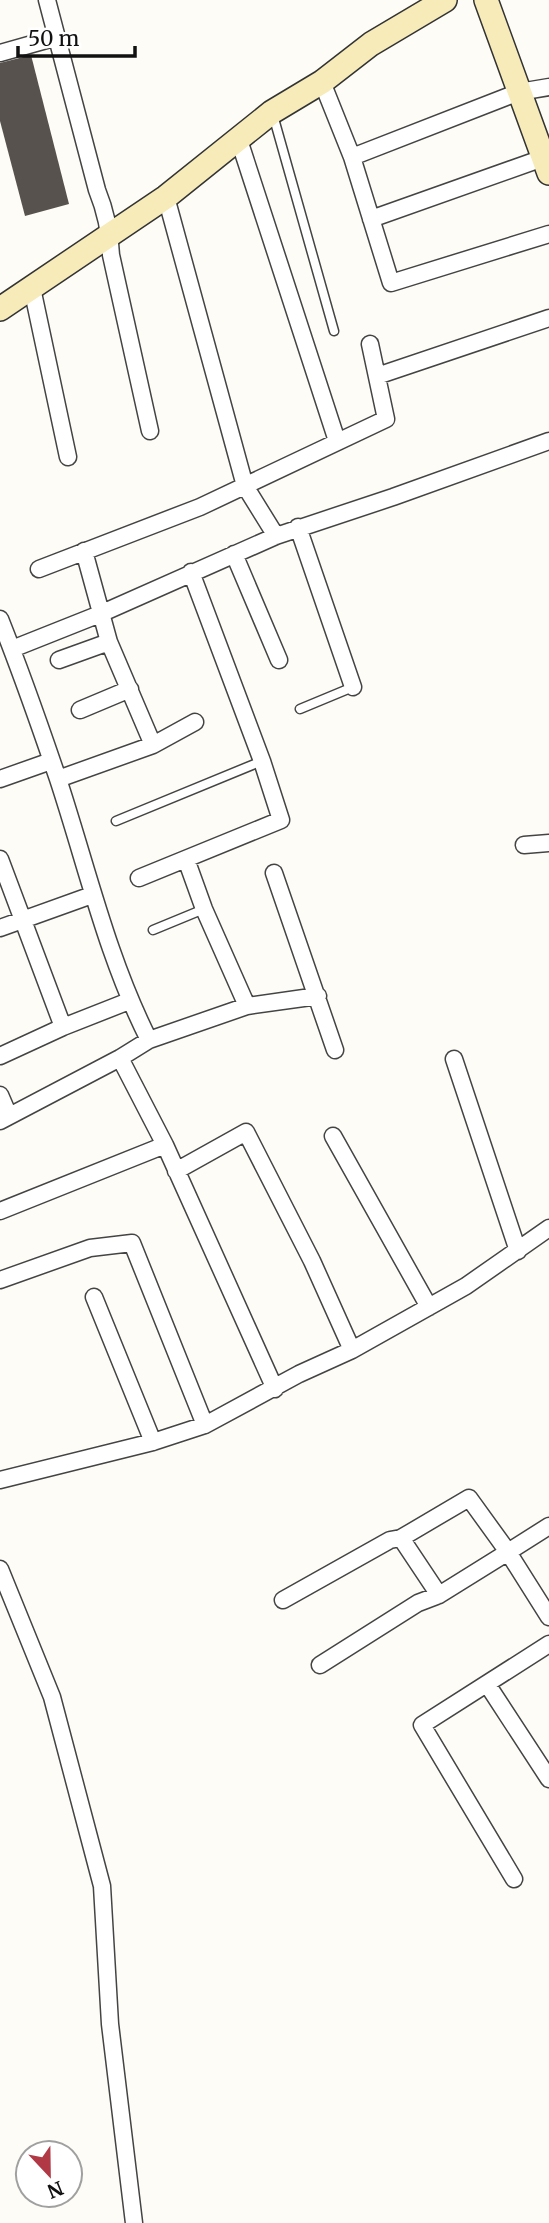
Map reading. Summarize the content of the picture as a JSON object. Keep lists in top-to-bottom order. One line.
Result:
{"scale_bar":"50 m","north":"bottom"}
